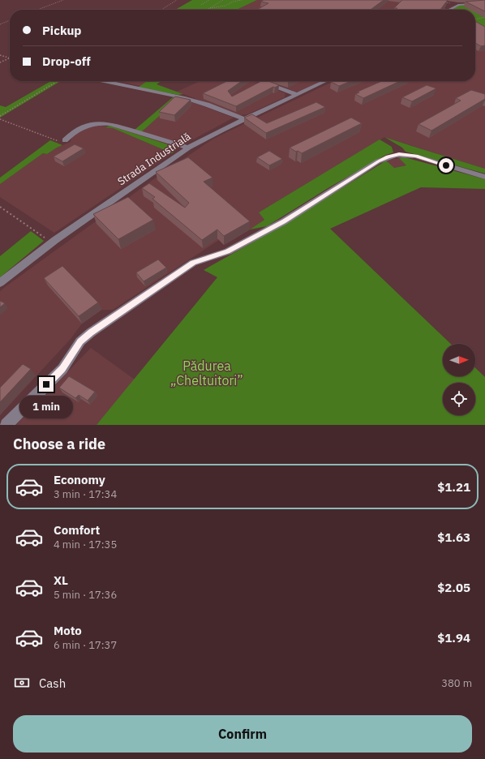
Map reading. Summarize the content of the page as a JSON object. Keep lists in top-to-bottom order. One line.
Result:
{"streets":{"street":["Strada Industrială"]},"parks":["Pădurea „Cheltuitori”"],"north":"right","page":{"banner":["Pickup","Drop-off"],"bubble":"1 min","heading":"Choose a ride","list":[{"name":"Economy","note":"3 min · 17:34","value":"$1.21"},{"name":"Comfort","note":"4 min · 17:35","value":"$1.63"},{"name":"XL","note":"5 min · 17:36","value":"$2.05"},{"name":"Moto","note":"6 min · 17:37","value":"$1.94"}],"pay":["Cash","380 m"],"buttons":"Confirm"}}
